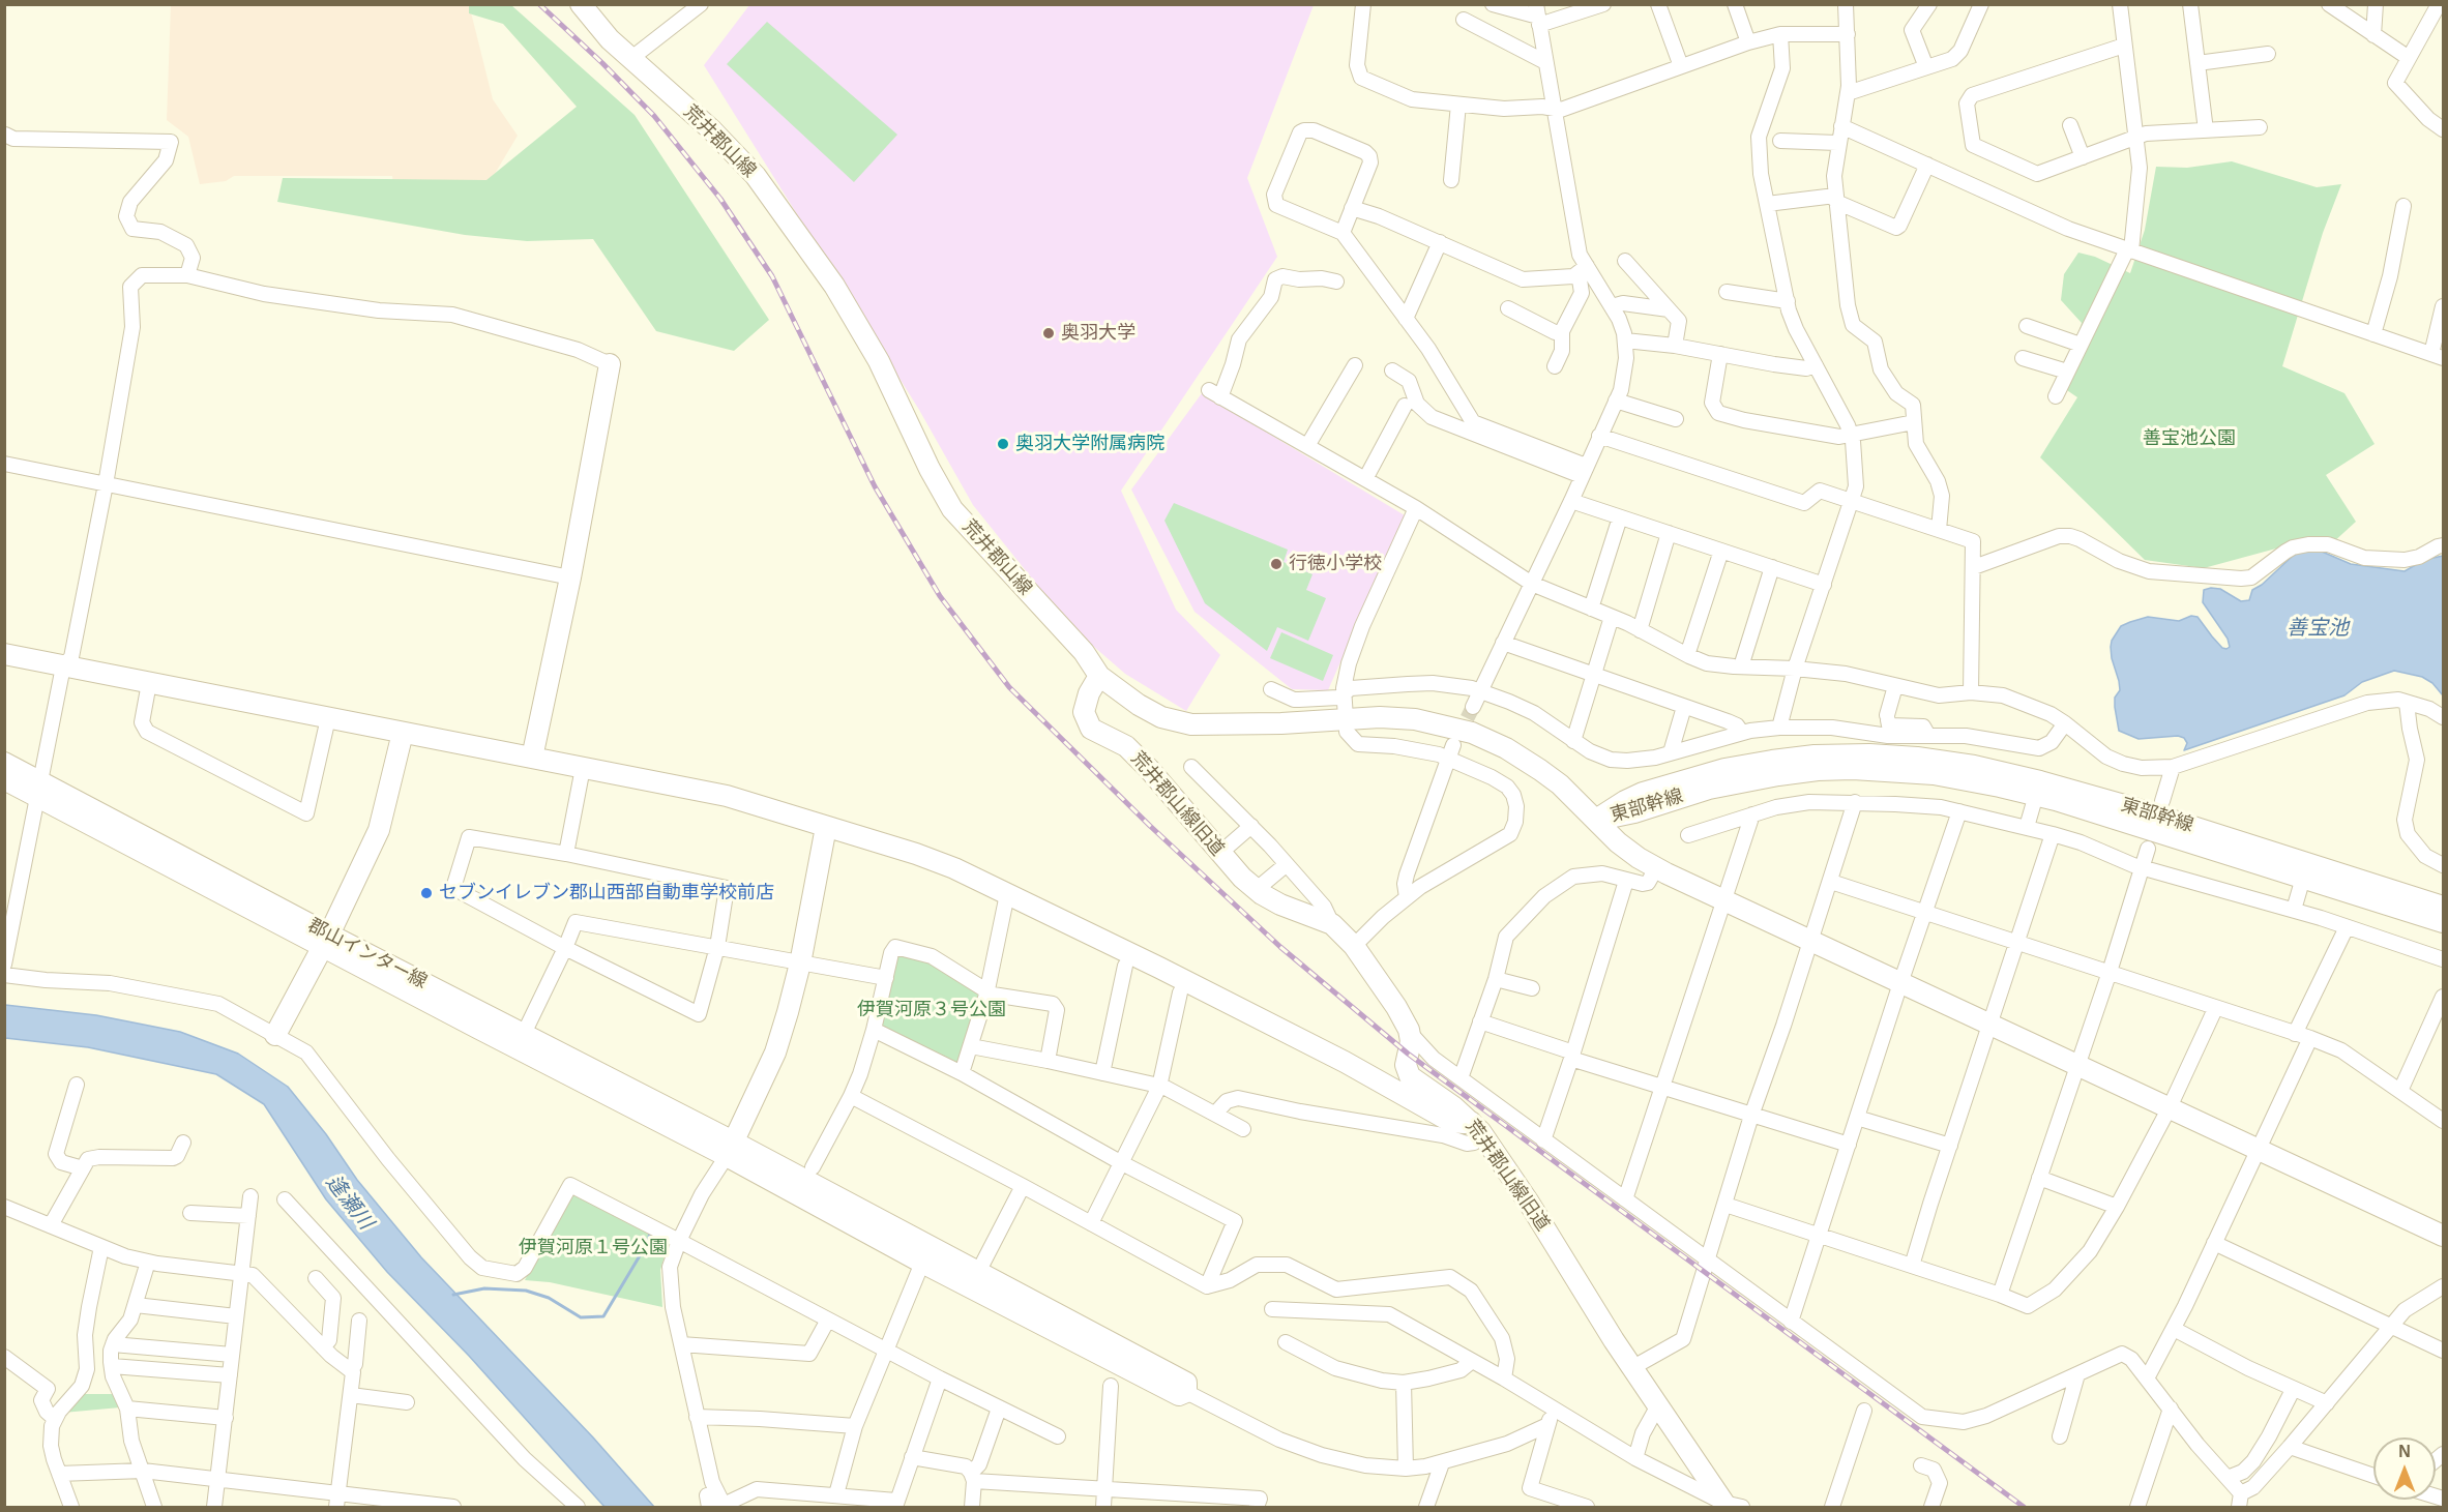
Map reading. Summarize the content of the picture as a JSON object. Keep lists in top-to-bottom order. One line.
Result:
{"streets":{"street":["荒井郡山線","荒井郡山線旧道","東部幹線","郡山インター線"]},"crossings":[["荒井郡山線","荒井郡山線旧道"],["荒井郡山線","東部幹線"]],"water":["善宝池","逢瀬川"],"parks":["善宝池公園","伊賀河原３号公園","伊賀河原１号公園"],"places":["奥羽大学","奥羽大学附属病院","行徳小学校","セブンイレブン郡山西部自動車学校前店"],"north":"top"}
